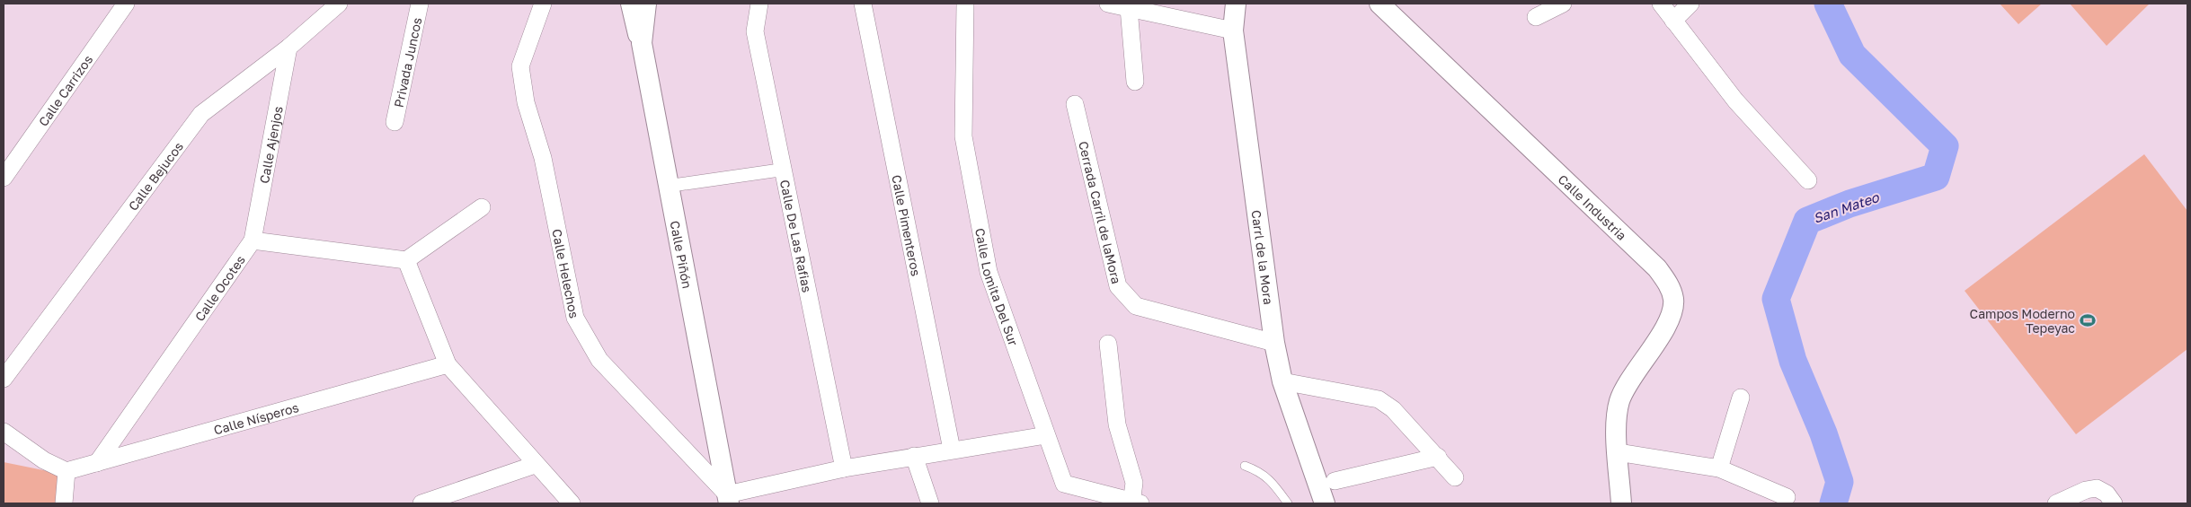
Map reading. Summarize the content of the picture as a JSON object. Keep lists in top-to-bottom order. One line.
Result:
{"streets":{"street":["Privada Juncos","Calle Carrizos","Calle Ajenjos","Calle Bejucos","Calle Industria","Cerrada Carril de laMora","Calle Pimenteros","Calle De Las Rafias","Calle Piñón","Carrl de la Mora","Calle Helechos","Calle Lomita Del Sur","Calle Ocotes","Calle Nísperos"]},"crossings":[["Calle Ajenjos","Calle Bejucos"],["Calle Ajenjos","Calle Ocotes"],["Cerrada Carril de laMora","Carrl de la Mora"],["Calle Piñón","Calle Helechos"],["Calle Ocotes","Calle Nísperos"]],"water":["San Mateo"],"places":{"sports":["Campos Moderno Tepeyac"]}}
